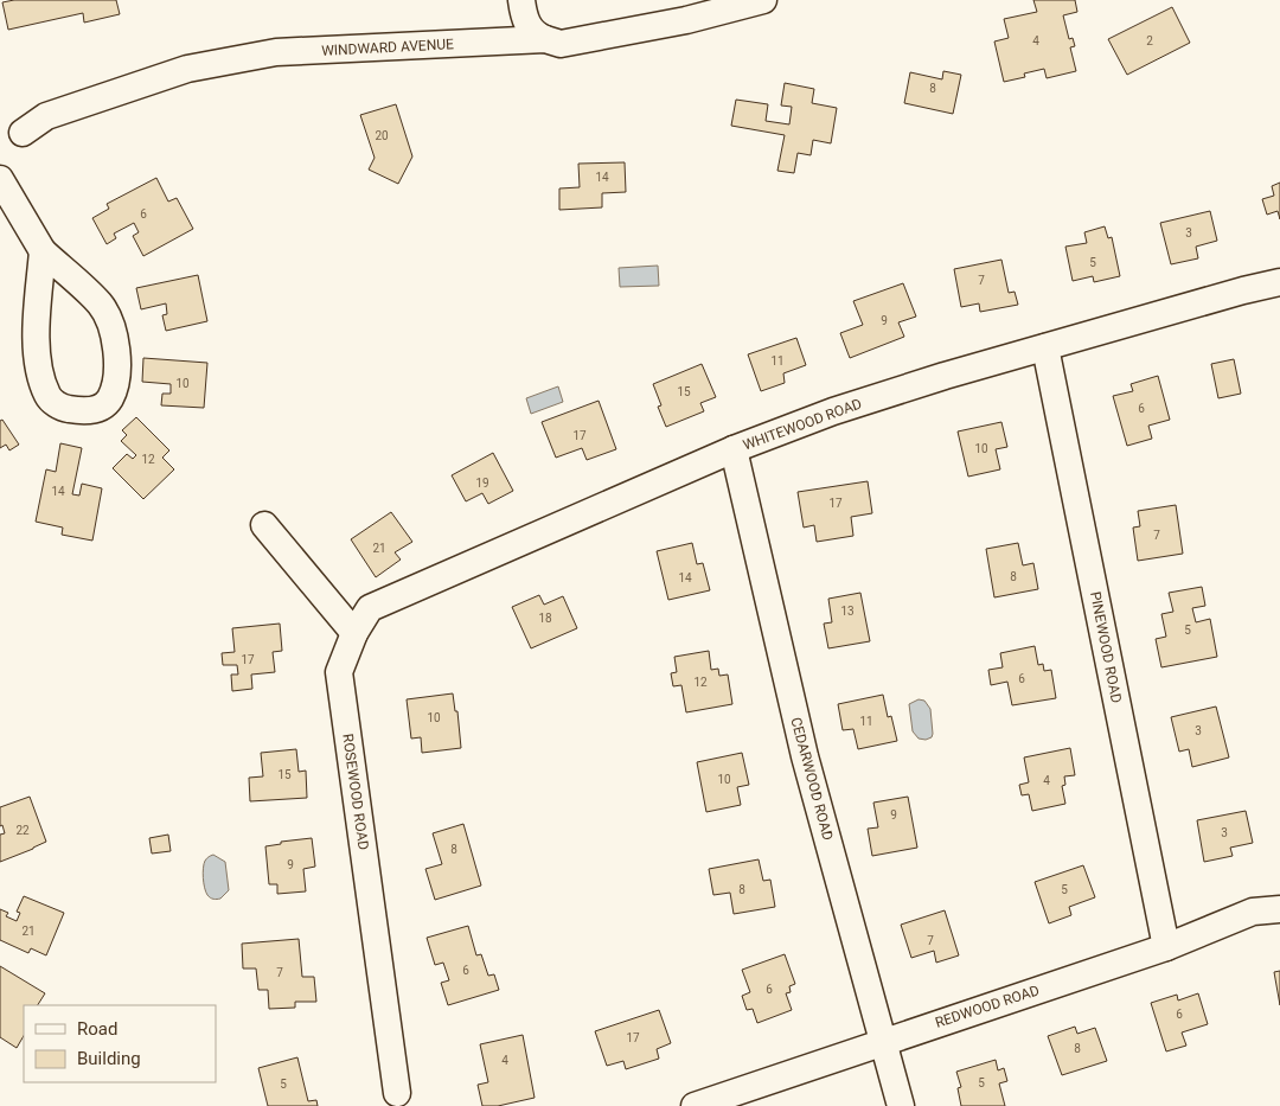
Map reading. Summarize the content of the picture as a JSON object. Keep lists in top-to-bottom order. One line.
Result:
{"streets":{"street":["WINDWARD AVENUE","WHITEWOOD ROAD","PINEWOOD ROAD","CEDARWOOD ROAD","ROSEWOOD ROAD","REDWOOD ROAD"]},"crossings":[["WHITEWOOD ROAD","PINEWOOD ROAD"],["WHITEWOOD ROAD","CEDARWOOD ROAD"],["WHITEWOOD ROAD","ROSEWOOD ROAD"],["PINEWOOD ROAD","REDWOOD ROAD"],["CEDARWOOD ROAD","REDWOOD ROAD"]],"house_numbers":["4","2","8","20","14","6","3","5","7","9","11","10","15","6","17","10","12","19","14","17","7","21","8","14","13","18","5","17","6","12","10","11","3","15","10","4","9","22","3","8","9","8","5","21","7","6","7","6","6","17","8","4","5","5"],"legend":["Road","Building"]}
